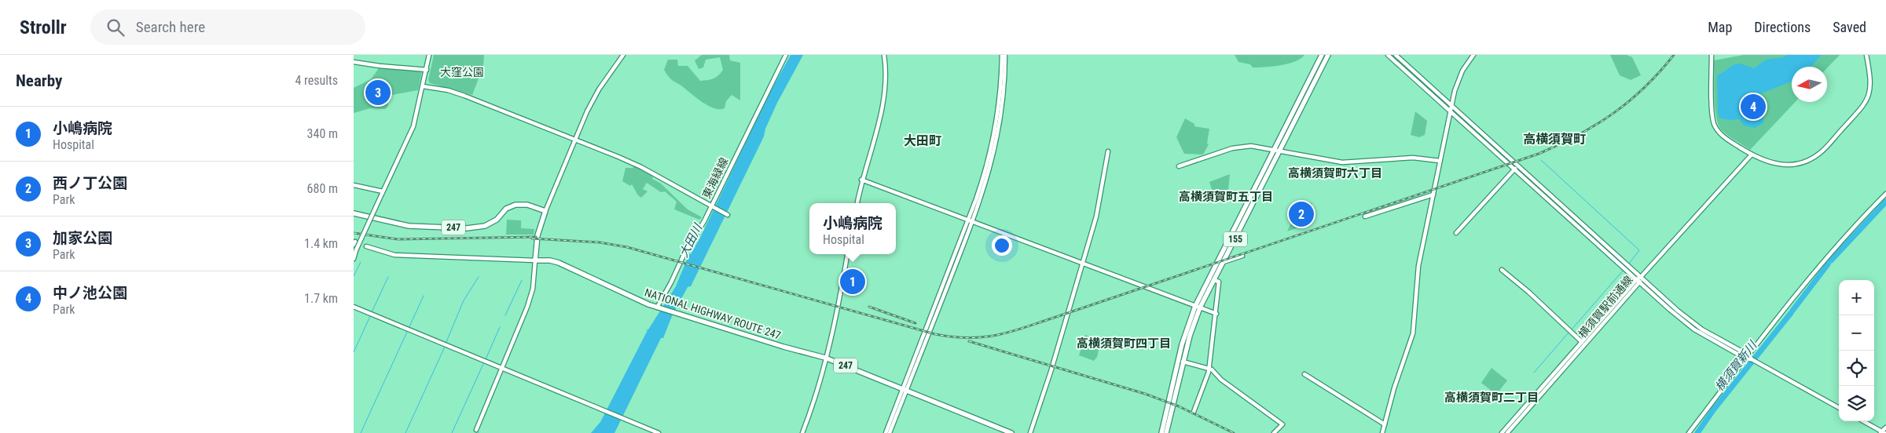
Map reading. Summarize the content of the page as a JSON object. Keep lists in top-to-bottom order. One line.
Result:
{"streets":{"highway":["247","155","NATIONAL HIGHWAY ROUTE 247"],"street":["東海緑線","横須賀駅前通線"]},"crossings":[["東海緑線","NATIONAL HIGHWAY ROUTE 247"]],"districts":["高横須賀町","大田町","高横須賀町六丁目","高横須賀町五丁目","高横須賀町四丁目","高横須賀町二丁目"],"water":["大田川","横須賀新川"],"parks":["大窪公園"],"north":"left","page":{"header":"Strollr","search":"Search here","nav":["Map","Directions","Saved"],"heading":["Nearby","4 results"],"pins":["3","4","2","1"],"list":[{"mark":"1","name":"小嶋病院","note":"Hospital","value":"340 m"},{"mark":"2","name":"西ノ丁公園","note":"Park","value":"680 m"},{"mark":"3","name":"加家公園","note":"Park","value":"1.4 km"},{"mark":"4","name":"中ノ池公園","note":"Park","value":"1.7 km"}],"popup":["小嶋病院","Hospital"],"map_buttons":["+","−"]}}
